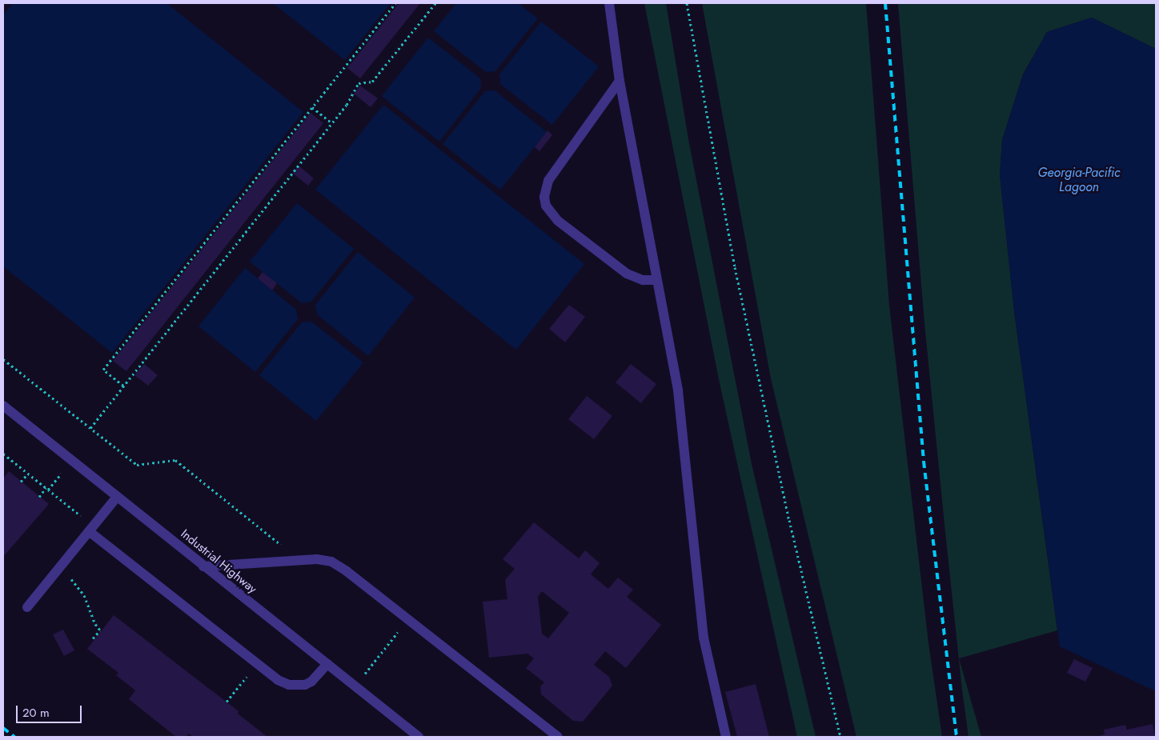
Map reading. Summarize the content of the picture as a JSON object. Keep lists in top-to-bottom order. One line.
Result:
{"streets":{"street":["Industrial Highway"]},"water":["Georgia-Pacific Lagoon"],"scale_bar":"20 m"}
